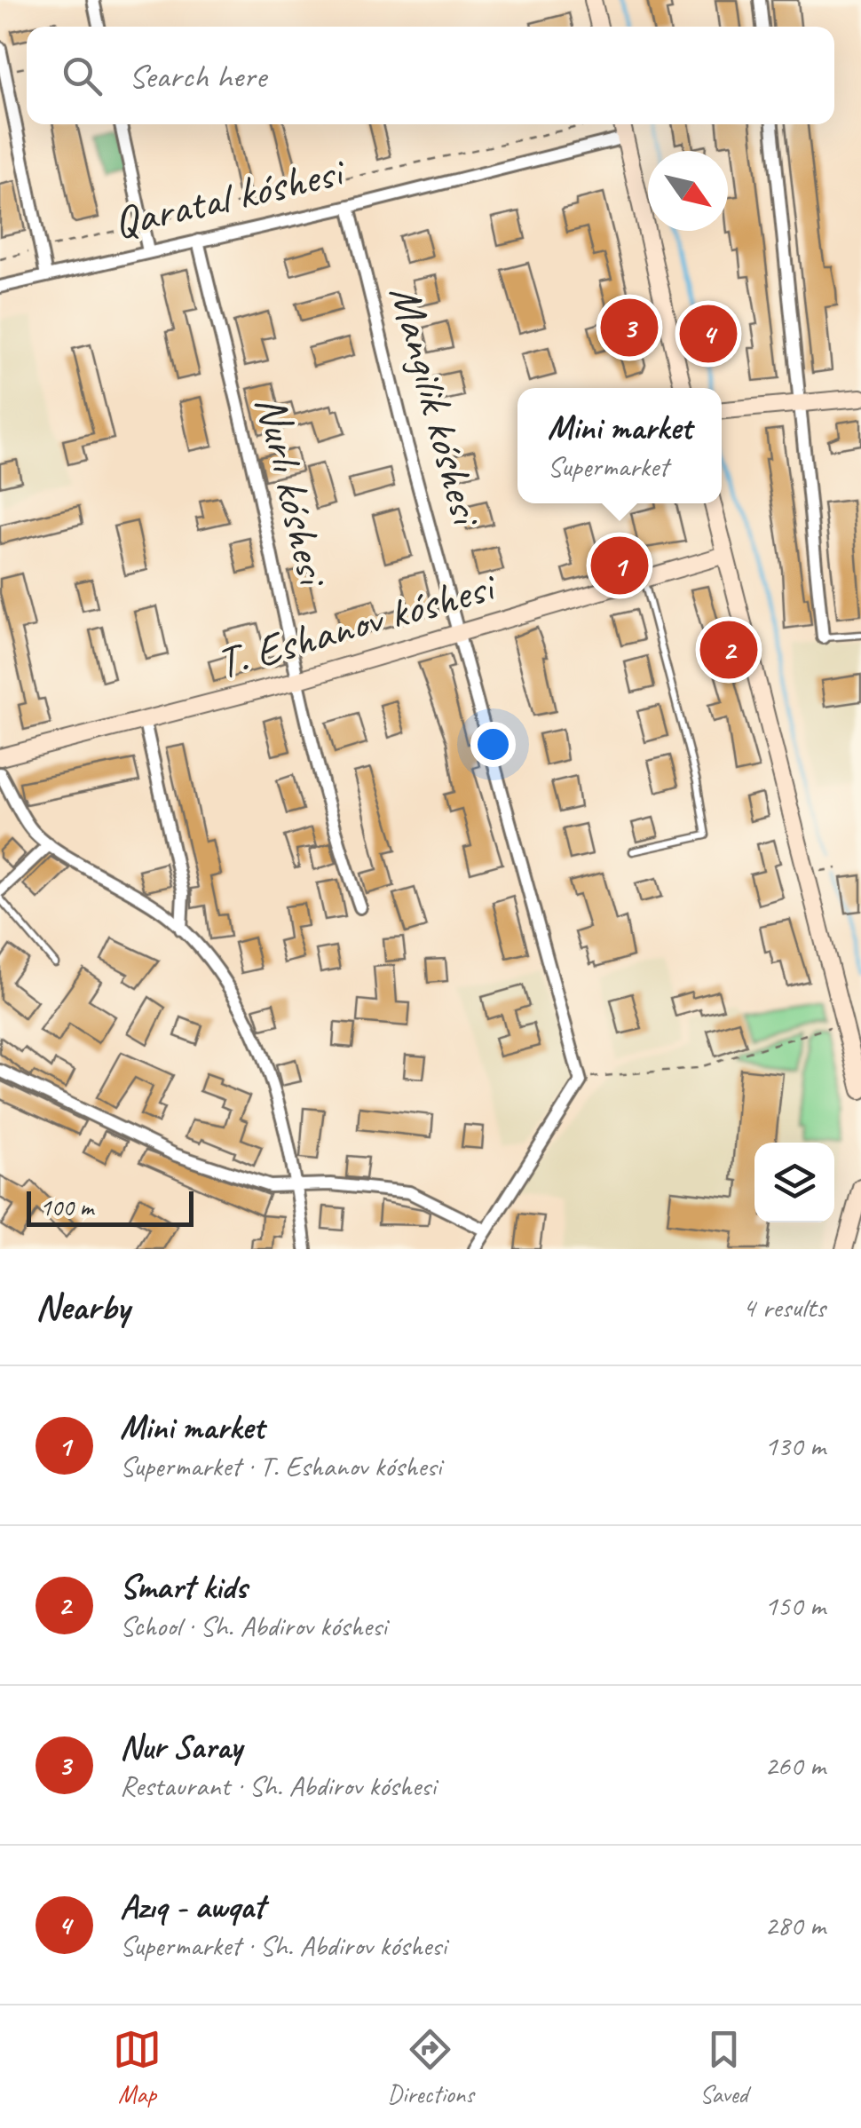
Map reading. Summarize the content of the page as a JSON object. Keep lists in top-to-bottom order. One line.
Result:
{"streets":{"main road":["T. Eshanov kóshesi"],"street":["Qaratal kóshesi","Mangilik kóshesi","Nurlı kóshesi"]},"crossings":[["Qaratal kóshesi","Mangilik kóshesi"],["Qaratal kóshesi","Nurlı kóshesi"],["Mangilik kóshesi","T. Eshanov kóshesi"],["Nurlı kóshesi","T. Eshanov kóshesi"]],"scale_bar":"100 m","north":"bottom right","page":{"search":"Search here","pins":["3","4","1","2"],"popup":["Mini market","Supermarket"],"scale":"100 m","heading":["Nearby","4 results"],"list":[{"mark":"1","name":"Mini market","note":"Supermarket · T. Eshanov kóshesi","value":"130 m"},{"mark":"2","name":"Smart kids","note":"School · Sh. Abdirov kóshesi","value":"150 m"},{"mark":"3","name":"Nur Saray","note":"Restaurant · Sh. Abdirov kóshesi","value":"260 m"},{"mark":"4","name":"Azıq - awqat","note":"Supermarket · Sh. Abdirov kóshesi","value":"280 m"}],"nav":["Map","Directions","Saved"]}}
